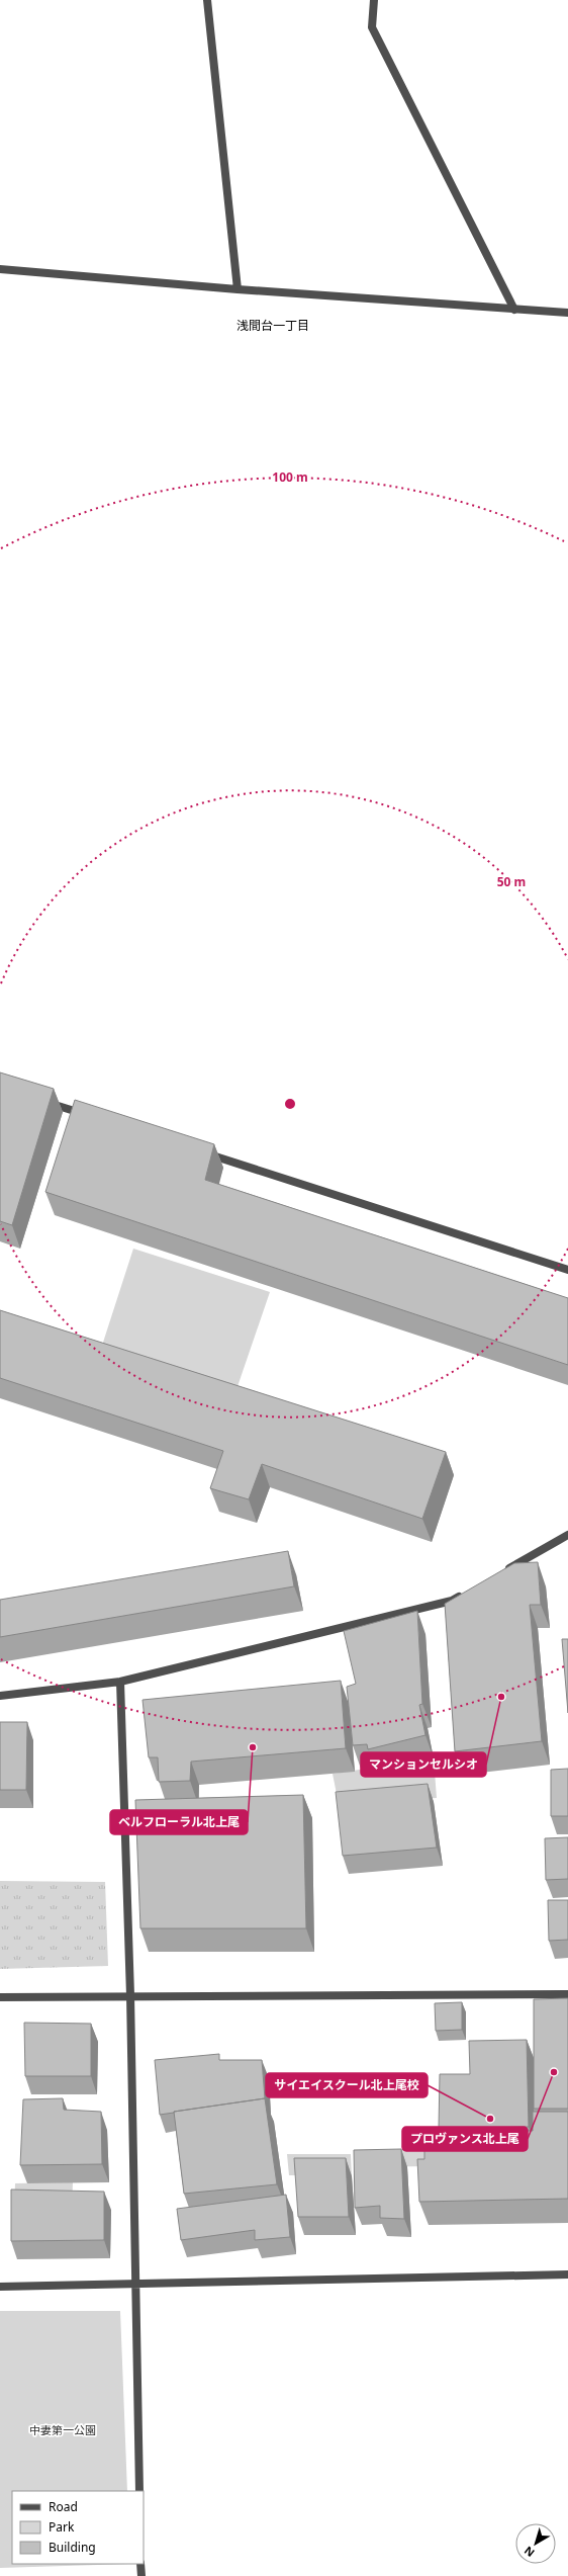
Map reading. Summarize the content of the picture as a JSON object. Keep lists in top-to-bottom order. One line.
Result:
{"districts":["浅間台一丁目"],"parks":["中妻第一公園"],"places":["マンションセルシオ","ベルフローラル北上尾","プロヴァンス北上尾","サイエイスクール北上尾校"],"legend":["Road","Park","Building"],"north":"bottom left","rings":["100 m","50 m"]}
